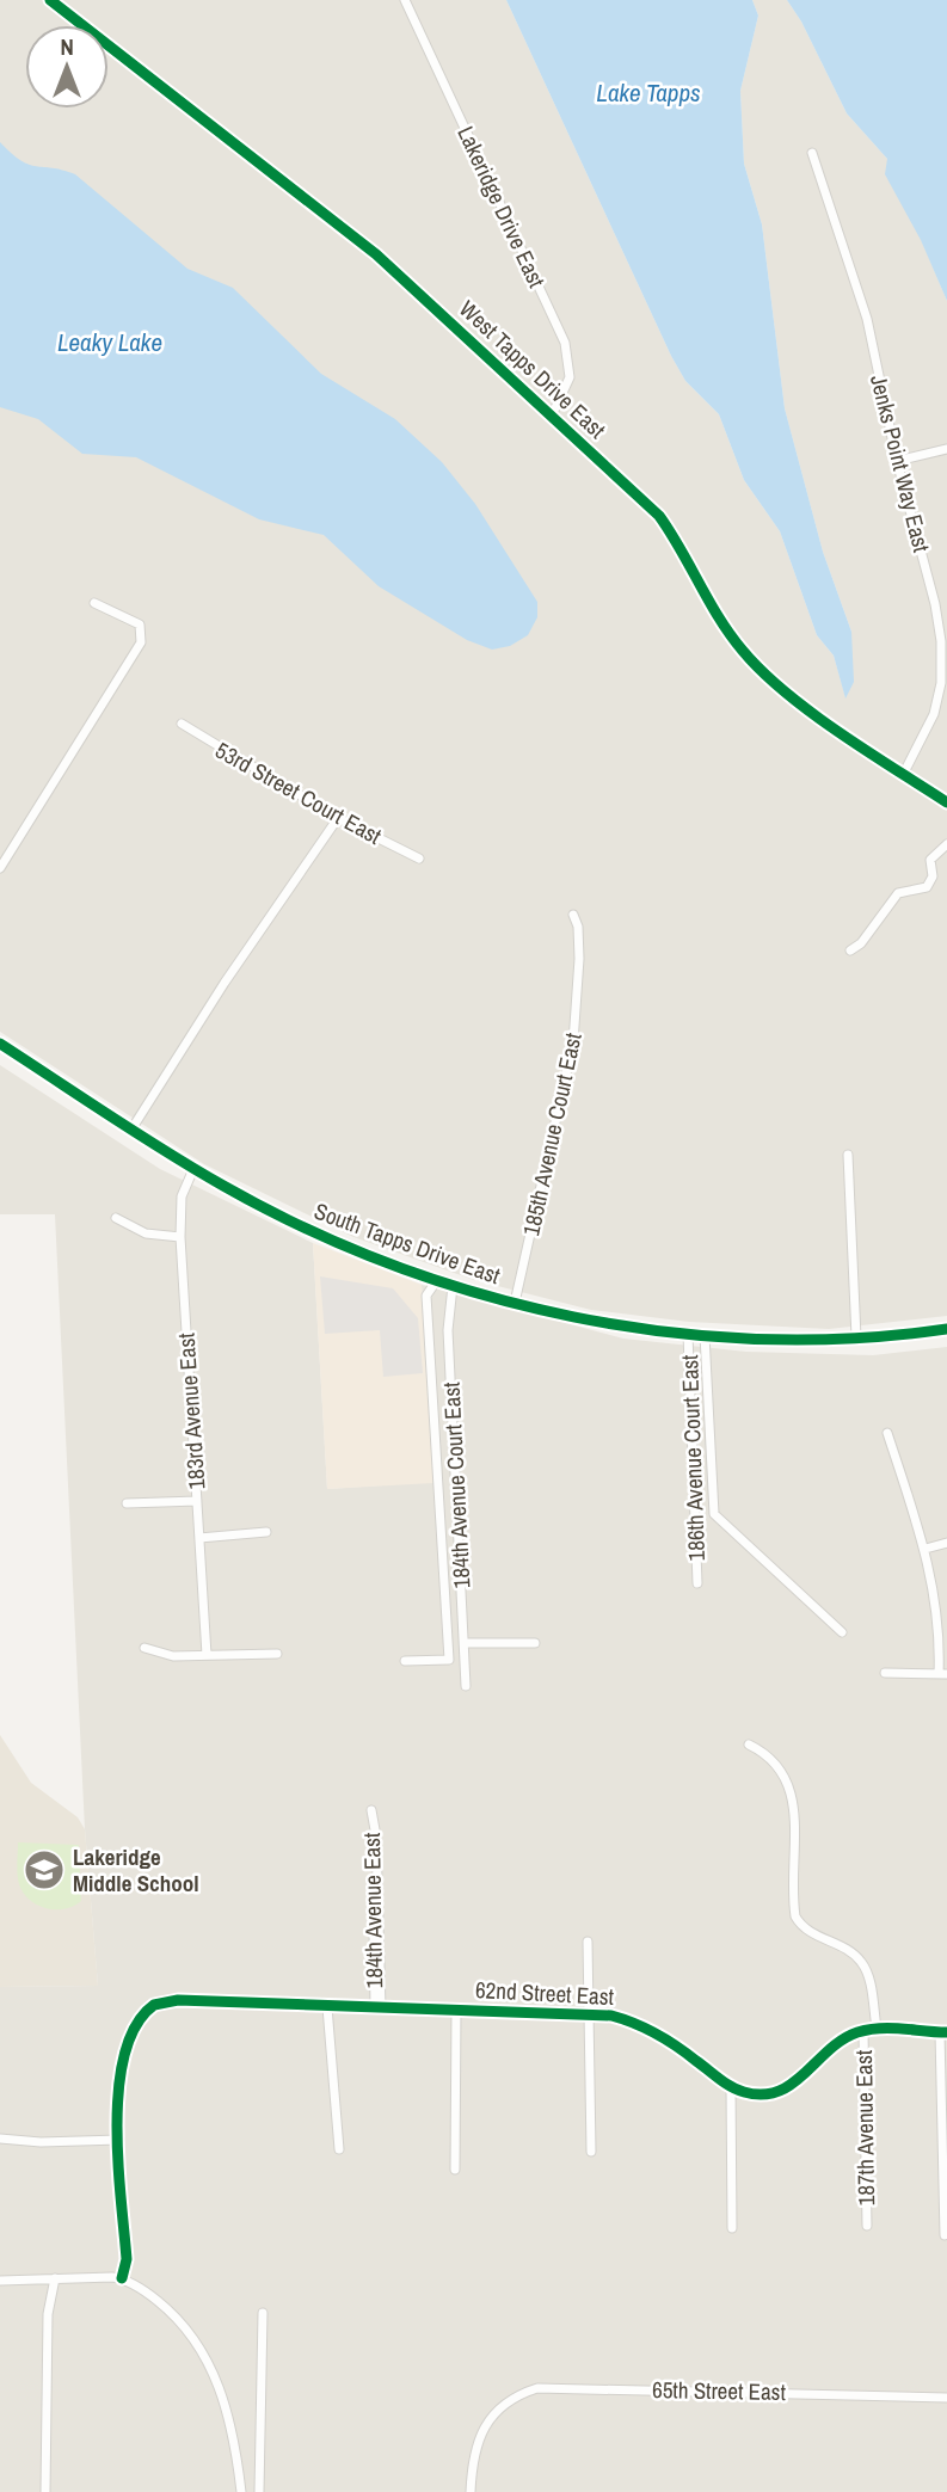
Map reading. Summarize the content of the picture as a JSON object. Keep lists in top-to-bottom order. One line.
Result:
{"streets":{"street":["Lakeridge Drive East","West Tapps Drive East","Jenks Point Way East","53rd Street Court East","185th Avenue Court East","South Tapps Drive East","183rd Avenue East","186th Avenue Court East","184th Avenue Court East","184th Avenue East","62nd Street East","187th Avenue East","65th Street East"]},"crossings":[["Lakeridge Drive East","West Tapps Drive East"],["West Tapps Drive East","Jenks Point Way East"],["185th Avenue Court East","South Tapps Drive East"],["South Tapps Drive East","183rd Avenue East"],["South Tapps Drive East","186th Avenue Court East"],["South Tapps Drive East","184th Avenue Court East"],["184th Avenue East","62nd Street East"],["62nd Street East","187th Avenue East"]],"water":["Lake Tapps","Leaky Lake"],"places":{"school or university":["Lakeridge Middle School"]},"north":"top"}
